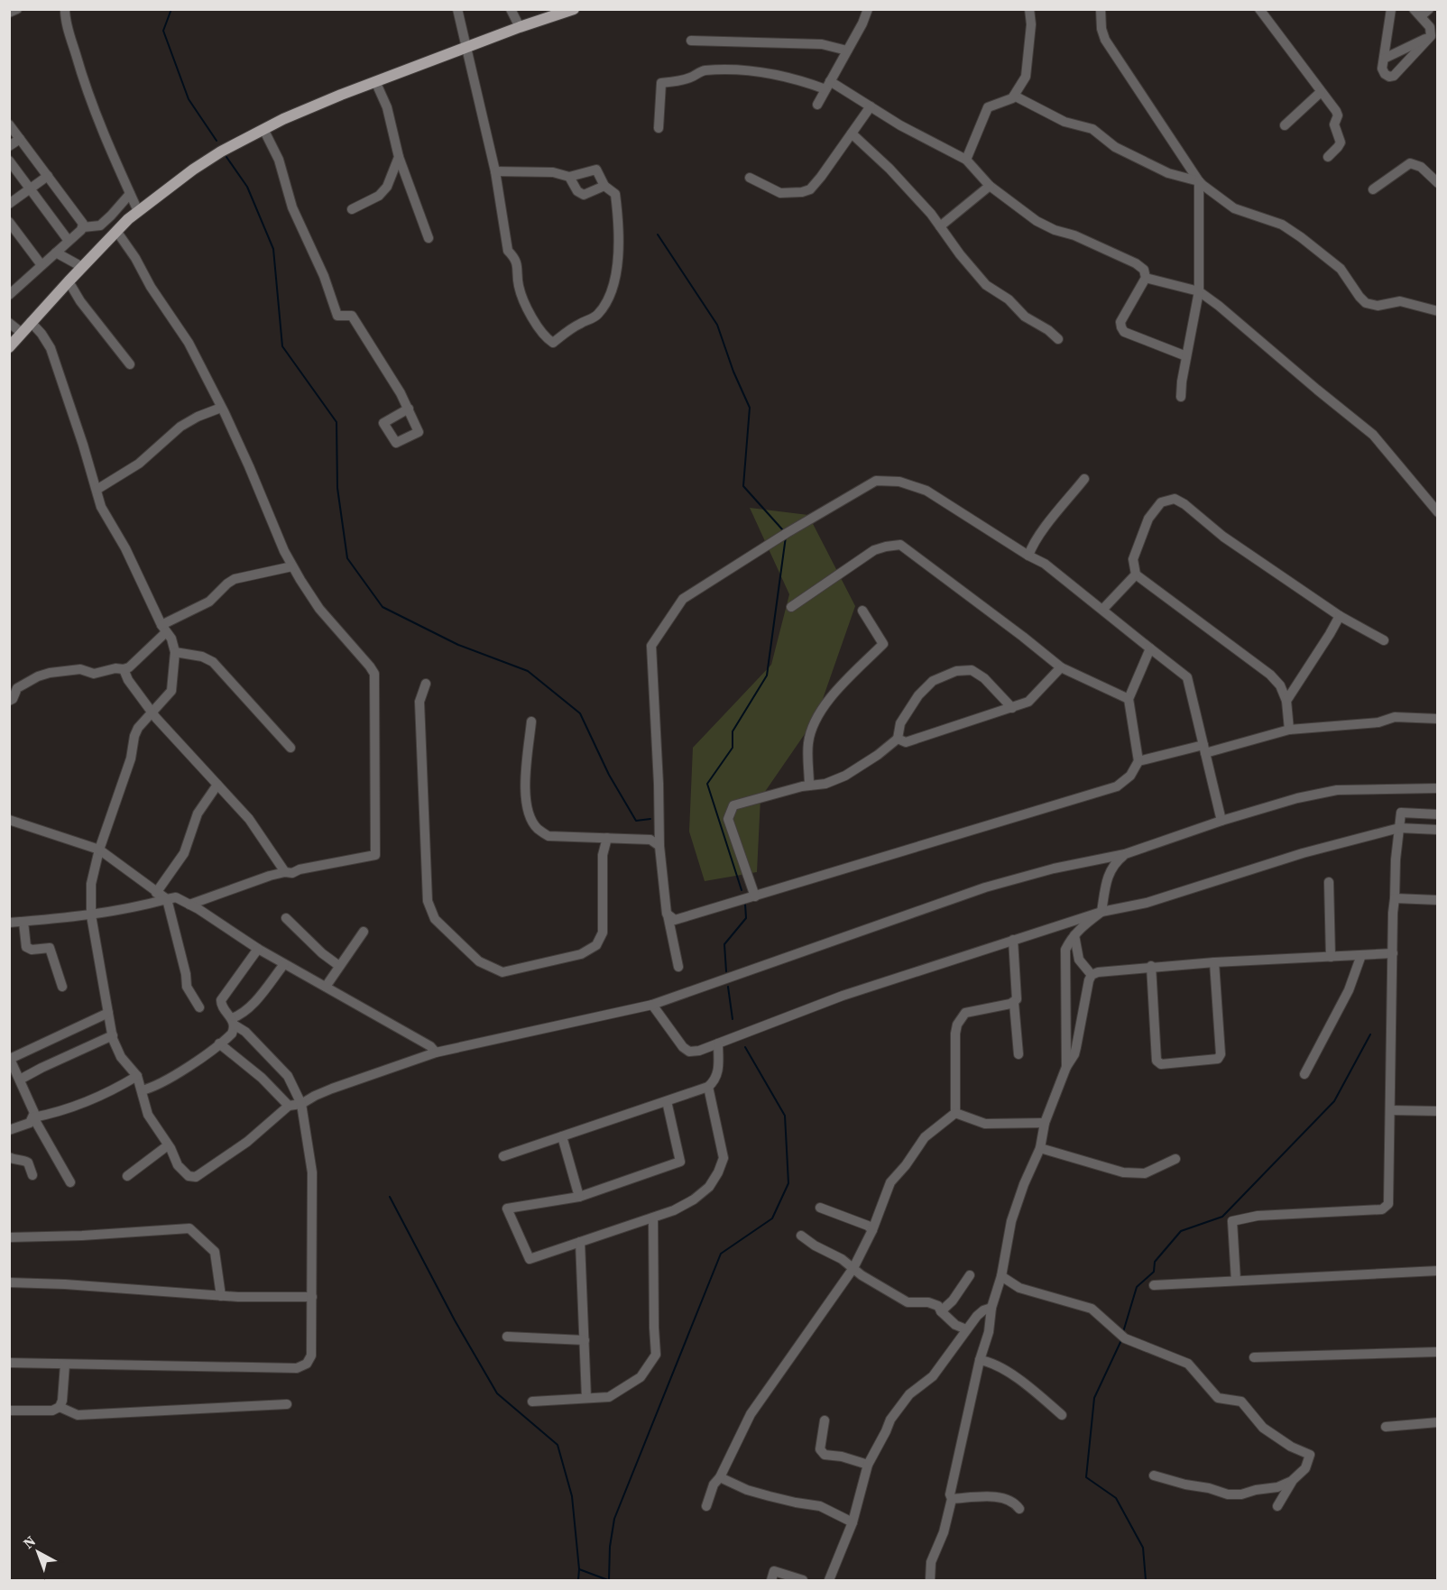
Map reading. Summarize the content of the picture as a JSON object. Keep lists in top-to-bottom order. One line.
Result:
{"north":"top left"}
